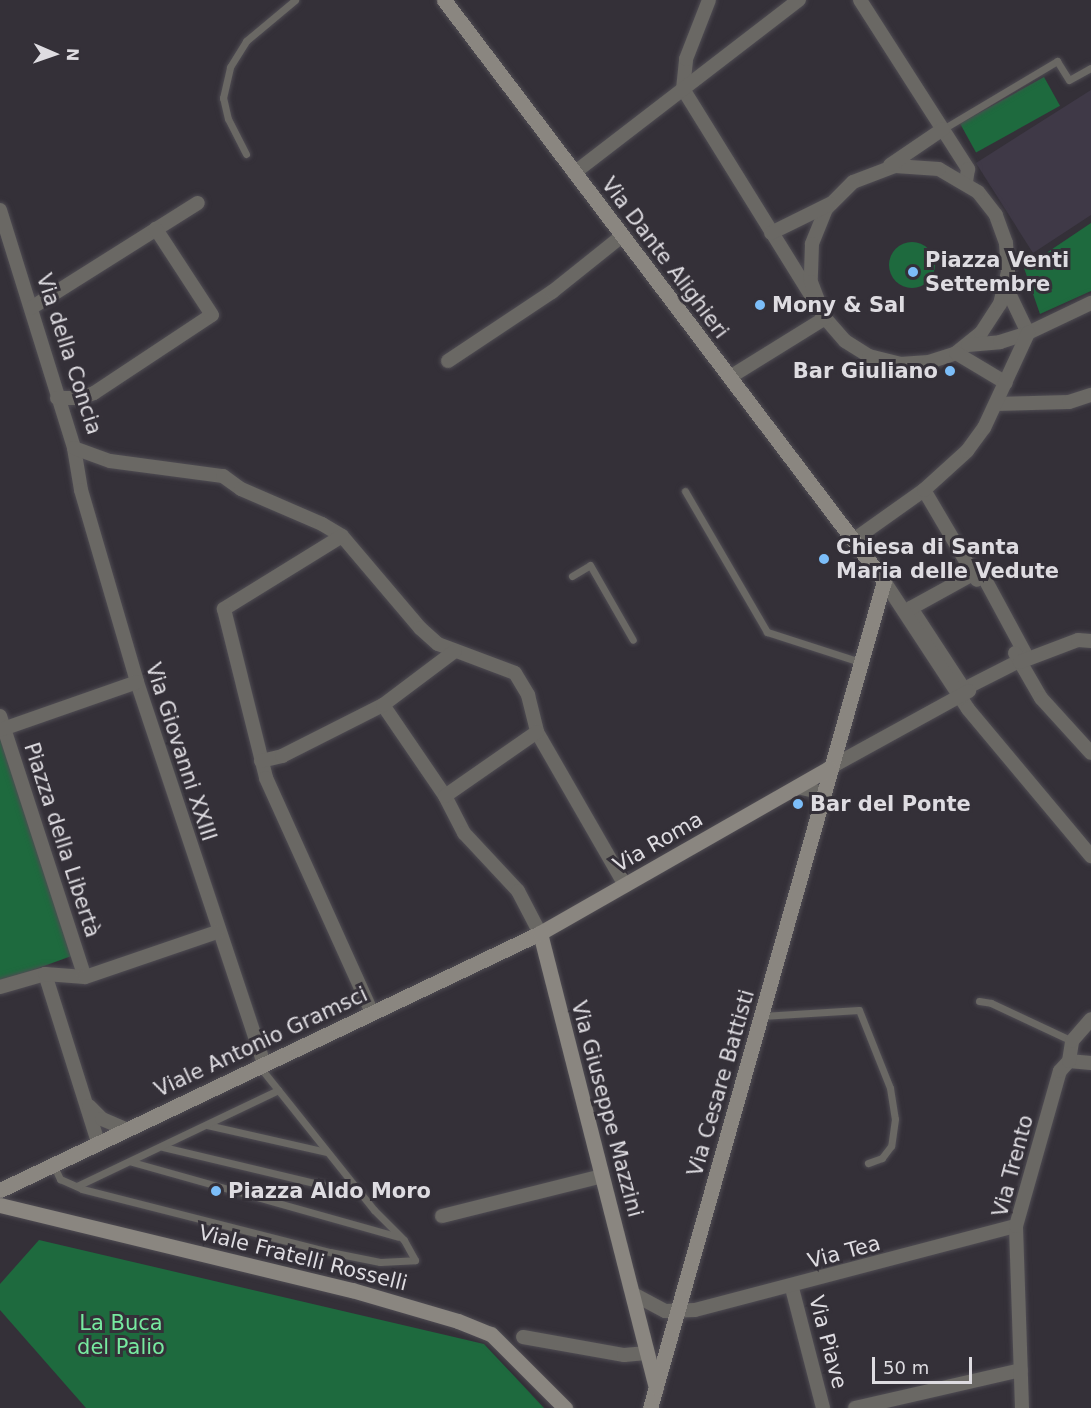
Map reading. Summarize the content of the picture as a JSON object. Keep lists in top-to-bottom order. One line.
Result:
{"streets":{"street":["Via Dante Alighieri","Via della Concia","Via Giovanni XXIII","Piazza della Libertà","Via Roma","Viale Antonio Gramsci","Via Cesare Battisti","Via Giuseppe Mazzini","Via Trento","Via Tea","Viale Fratelli Rosselli","Via Piave"]},"crossings":[["Via Dante Alighieri","Via Cesare Battisti"],["Via della Concia","Via Giovanni XXIII"],["Via della Concia","Via Roma"],["Via Giovanni XXIII","Viale Antonio Gramsci"],["Via Roma","Viale Antonio Gramsci"],["Via Roma","Via Cesare Battisti"],["Via Roma","Via Giuseppe Mazzini"],["Viale Antonio Gramsci","Via Giuseppe Mazzini"],["Via Cesare Battisti","Via Giuseppe Mazzini"],["Via Cesare Battisti","Via Tea"],["Via Trento","Via Tea"],["Via Trento","Via Piave"],["Via Tea","Via Piave"]],"parks":["La Buca del Palio"],"places":["Piazza Venti Settembre","Mony & Sal","Bar Giuliano","Chiesa di Santa Maria delle Vedute","Bar del Ponte","Piazza Aldo Moro"],"scale_bar":"50 m","north":"right"}
